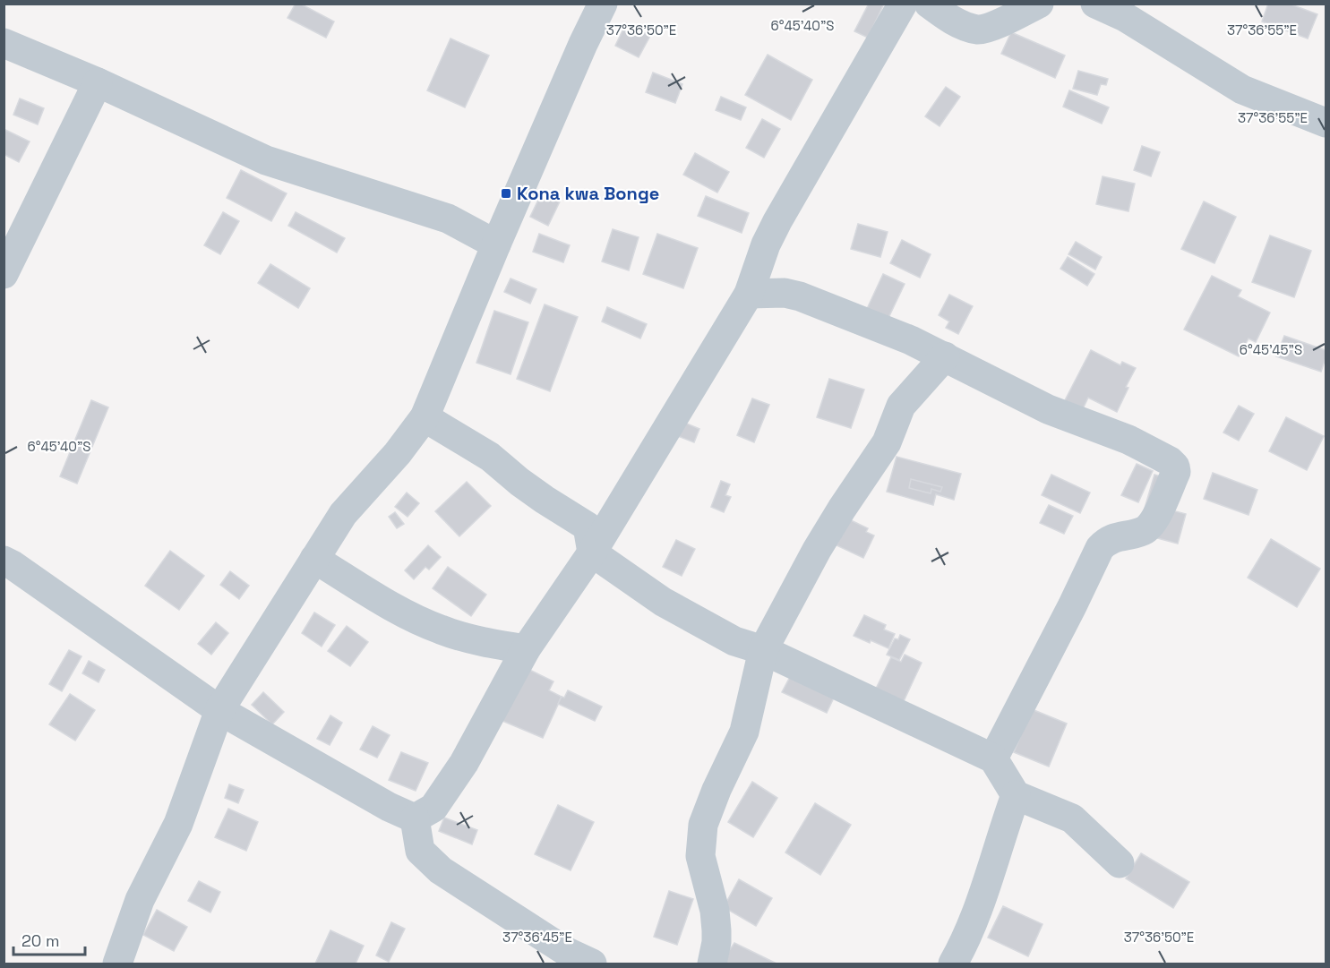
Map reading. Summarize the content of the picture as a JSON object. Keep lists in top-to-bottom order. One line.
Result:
{"places":{"transit":["Kona kwa Bonge"]},"scale_bar":"20 m","coordinates":["6°45'40\"S","37°36'50\"E","37°36'55\"E","6°45'45\"S","37°36'45\"E"]}
